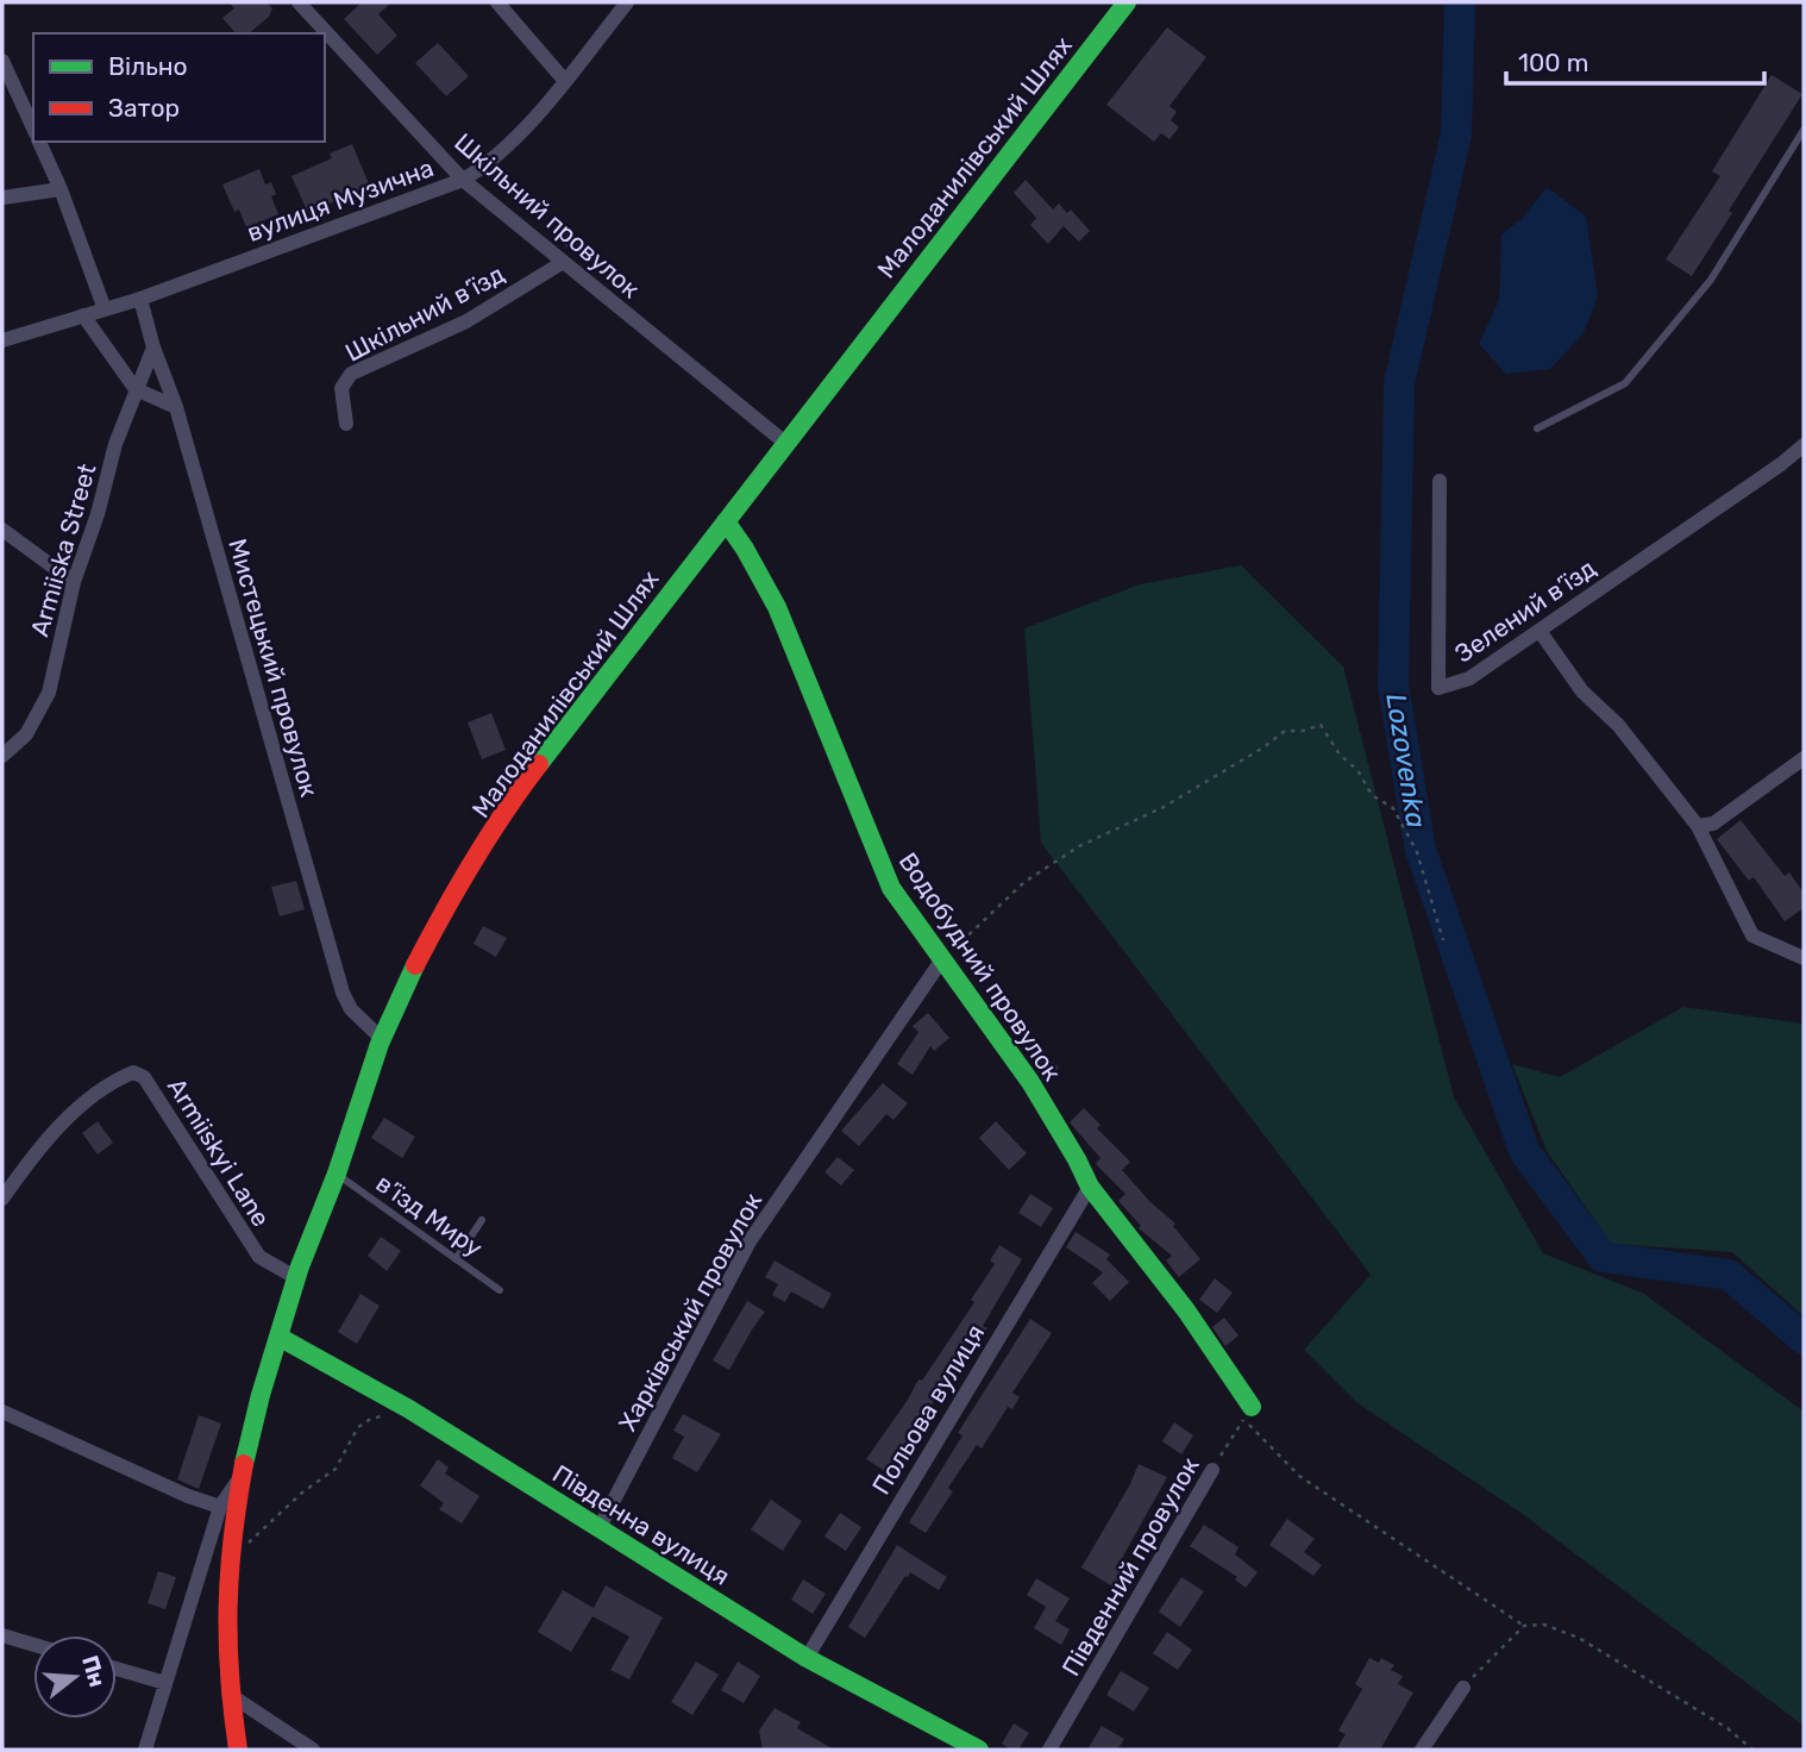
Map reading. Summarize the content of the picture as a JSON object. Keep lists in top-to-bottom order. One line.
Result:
{"streets":{"main road":["Малоданилівський Шлях","Водобудний провулок","Південна вулиця"],"street":["вулиця Музична","Шкільний провулок","Шкільний в’їзд","Armiiska Street","Зелений в’їзд","Мистецький провулок","Armiiskyi Lane","Харківський провулок","Польова вулиця","Південний провулок"],"lane":["в’їзд Миру"]},"crossings":[["Малоданилівський Шлях","Шкільний провулок"],["Малоданилівський Шлях","Мистецький провулок"],["Малоданилівський Шлях","Водобудний провулок"],["Малоданилівський Шлях","Armiiskyi Lane"],["Малоданилівський Шлях","в’їзд Миру"],["Малоданилівський Шлях","Південна вулиця"],["вулиця Музична","Шкільний провулок"],["вулиця Музична","Мистецький провулок"],["Шкільний провулок","Шкільний в’їзд"],["Armiiska Street","Мистецький провулок"],["Водобудний провулок","Харківський провулок"],["Водобудний провулок","Польова вулиця"],["Водобудний провулок","Південний провулок"],["Харківський провулок","Південна вулиця"],["Польова вулиця","Південна вулиця"]],"water":["Lozovenka"],"legend":["Вільно","Затор"],"scale_bar":"100 m","north":"right"}
